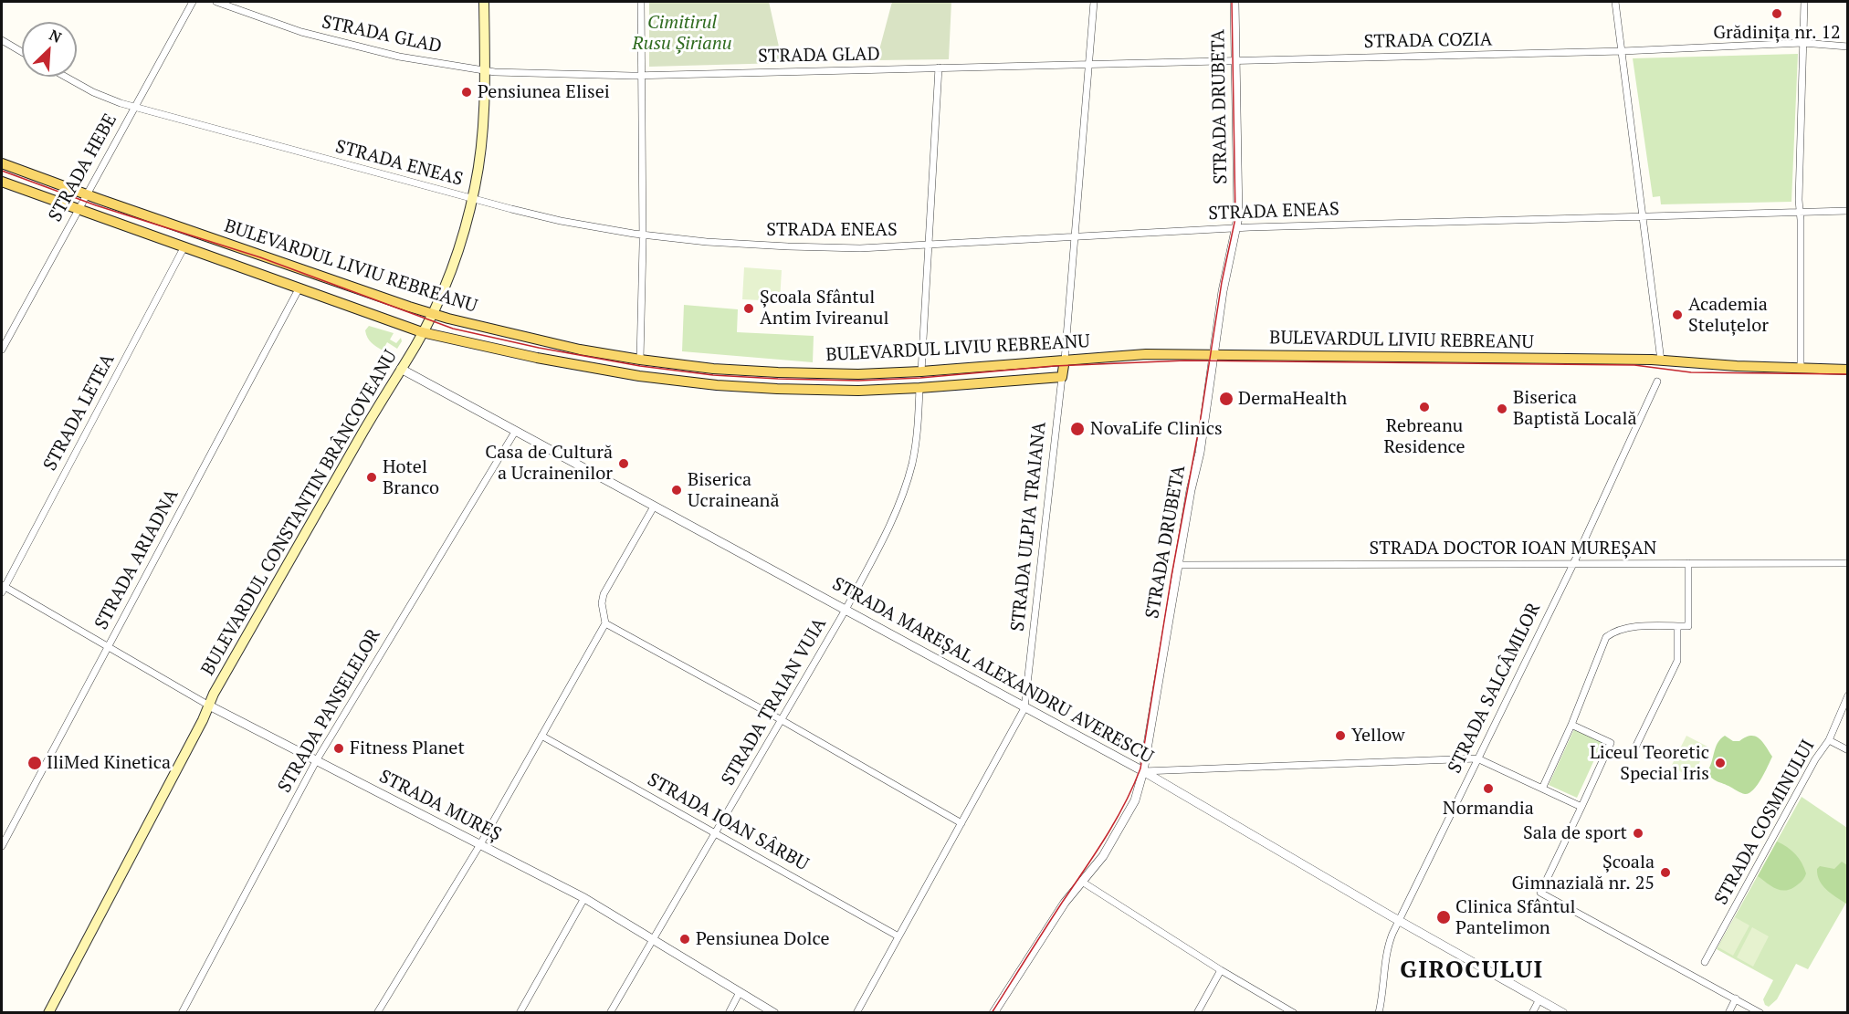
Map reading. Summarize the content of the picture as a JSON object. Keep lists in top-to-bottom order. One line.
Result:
{"streets":{"main road":["BULEVARDUL LIVIU REBREANU","BULEVARDUL CONSTANTIN BRÂNCOVEANU","STRADA ULPIA TRAIANA"],"street":["STRADA GLAD","STRADA COZIA","STRADA DRUBETA","STRADA ENEAS","STRADA HEBE","STRADA LETEA","STRADA DOCTOR IOAN MUREȘAN","STRADA ARIADNA","STRADA MAREȘAL ALEXANDRU AVERESCU","STRADA SALCÂMILOR","STRADA TRAIAN VUIA","STRADA PANSELELOR","STRADA MUREȘ","STRADA IOAN SÂRBU","STRADA COSMINULUI"]},"crossings":[["STRADA GLAD","STRADA COZIA"],["STRADA GLAD","STRADA DRUBETA"],["STRADA GLAD","BULEVARDUL CONSTANTIN BRÂNCOVEANU"],["STRADA GLAD","STRADA ULPIA TRAIANA"],["STRADA COZIA","STRADA DRUBETA"],["STRADA DRUBETA","STRADA ENEAS"],["STRADA DRUBETA","BULEVARDUL LIVIU REBREANU"],["STRADA DRUBETA","STRADA DOCTOR IOAN MUREȘAN"],["STRADA DRUBETA","STRADA MAREȘAL ALEXANDRU AVERESCU"],["STRADA ENEAS","STRADA HEBE"],["STRADA ENEAS","BULEVARDUL CONSTANTIN BRÂNCOVEANU"],["STRADA ENEAS","STRADA ULPIA TRAIANA"],["STRADA HEBE","BULEVARDUL LIVIU REBREANU"],["BULEVARDUL LIVIU REBREANU","STRADA LETEA"],["BULEVARDUL LIVIU REBREANU","BULEVARDUL CONSTANTIN BRÂNCOVEANU"],["BULEVARDUL LIVIU REBREANU","STRADA ULPIA TRAIANA"],["BULEVARDUL LIVIU REBREANU","STRADA ARIADNA"],["BULEVARDUL LIVIU REBREANU","STRADA TRAIAN VUIA"],["STRADA LETEA","STRADA MUREȘ"],["BULEVARDUL CONSTANTIN BRÂNCOVEANU","STRADA MAREȘAL ALEXANDRU AVERESCU"],["BULEVARDUL CONSTANTIN BRÂNCOVEANU","STRADA MUREȘ"],["STRADA ULPIA TRAIANA","STRADA MAREȘAL ALEXANDRU AVERESCU"],["STRADA ULPIA TRAIANA","STRADA IOAN SÂRBU"],["STRADA DOCTOR IOAN MUREȘAN","STRADA SALCÂMILOR"],["STRADA ARIADNA","STRADA MUREȘ"],["STRADA MAREȘAL ALEXANDRU AVERESCU","STRADA SALCÂMILOR"],["STRADA MAREȘAL ALEXANDRU AVERESCU","STRADA TRAIAN VUIA"],["STRADA MAREȘAL ALEXANDRU AVERESCU","STRADA PANSELELOR"],["STRADA TRAIAN VUIA","STRADA MUREȘ"],["STRADA TRAIAN VUIA","STRADA IOAN SÂRBU"],["STRADA PANSELELOR","STRADA MUREȘ"]],"districts":["GIROCULUI"],"parks":["Cimitirul Rusu Șirianu"],"places":["Grădinița nr. 12","Pensiunea Elisei","Școala Sfântul Antim Ivireanul","Academia Steluțelor","DermaHealth","Rebreanu Residence","Biserica Baptistă Locală","NovaLife Clinics","Casa de Cultură a Ucrainenilor","Hotel Branco","Biserica Ucraineană","Yellow","Fitness Planet","IliMed Kinetica","Liceul Teoretic Special Iris","Normandia","Sala de sport","Școala Gimnazială nr. 25","Clinica Sfântul Pantelimon","Pensiunea Dolce"],"north":"top right"}
